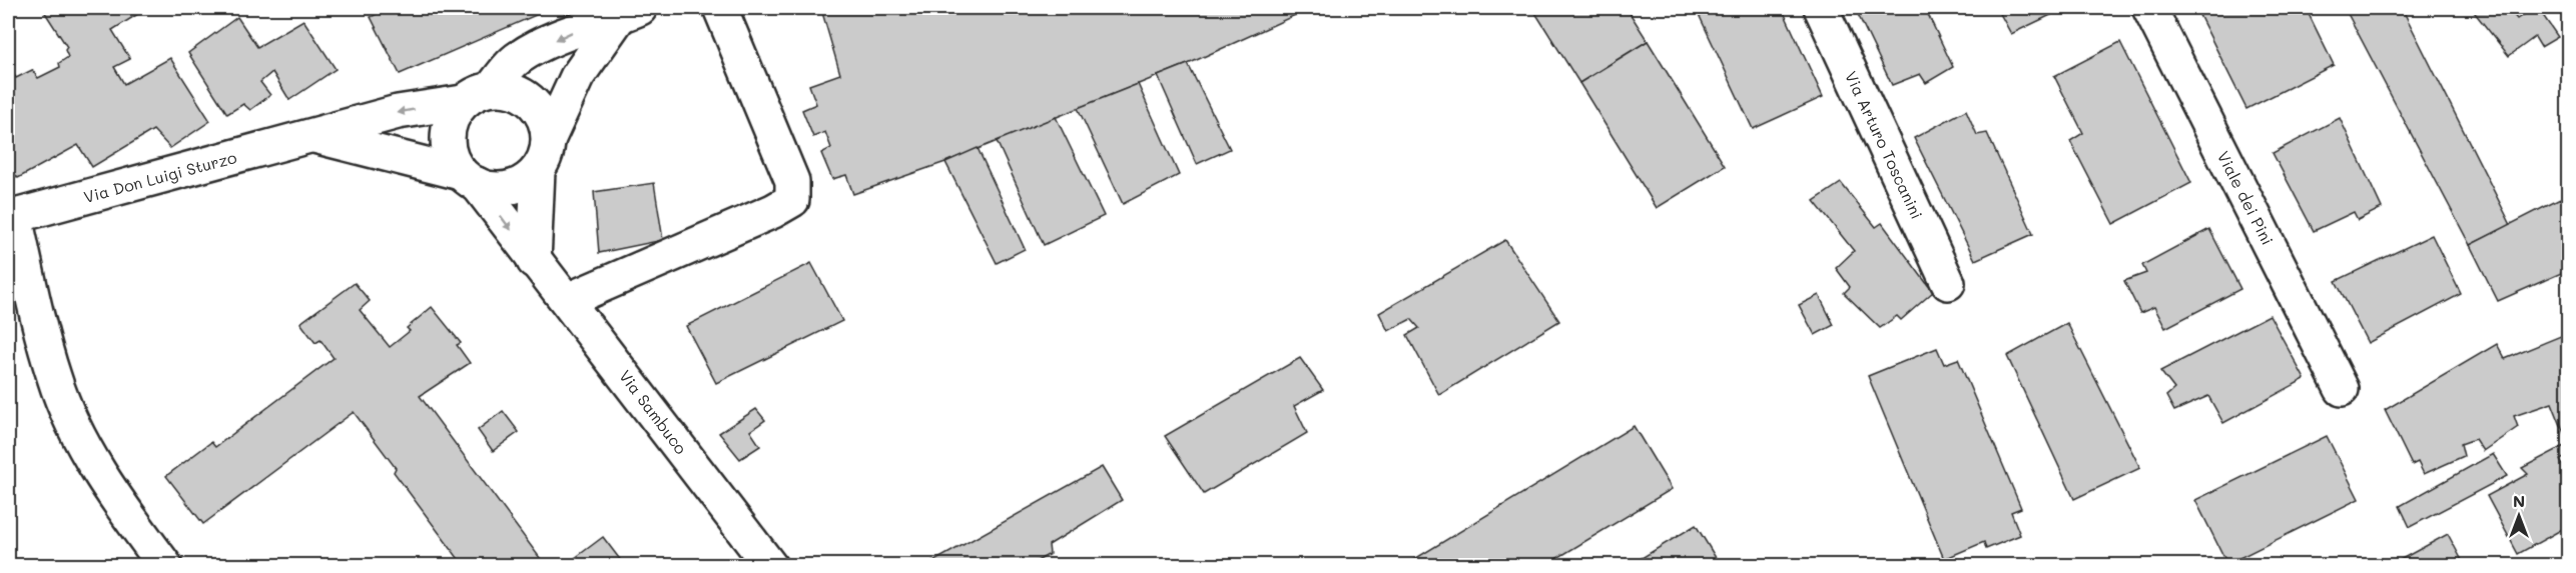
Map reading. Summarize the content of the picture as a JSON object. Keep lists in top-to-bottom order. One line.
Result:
{"streets":{"street":["Via Arturo Toscanini","Via Don Luigi Sturzo","Viale dei Pini","Via Sambuco"]},"crossings":[["Via Don Luigi Sturzo","Via Sambuco"]],"north":"top"}
